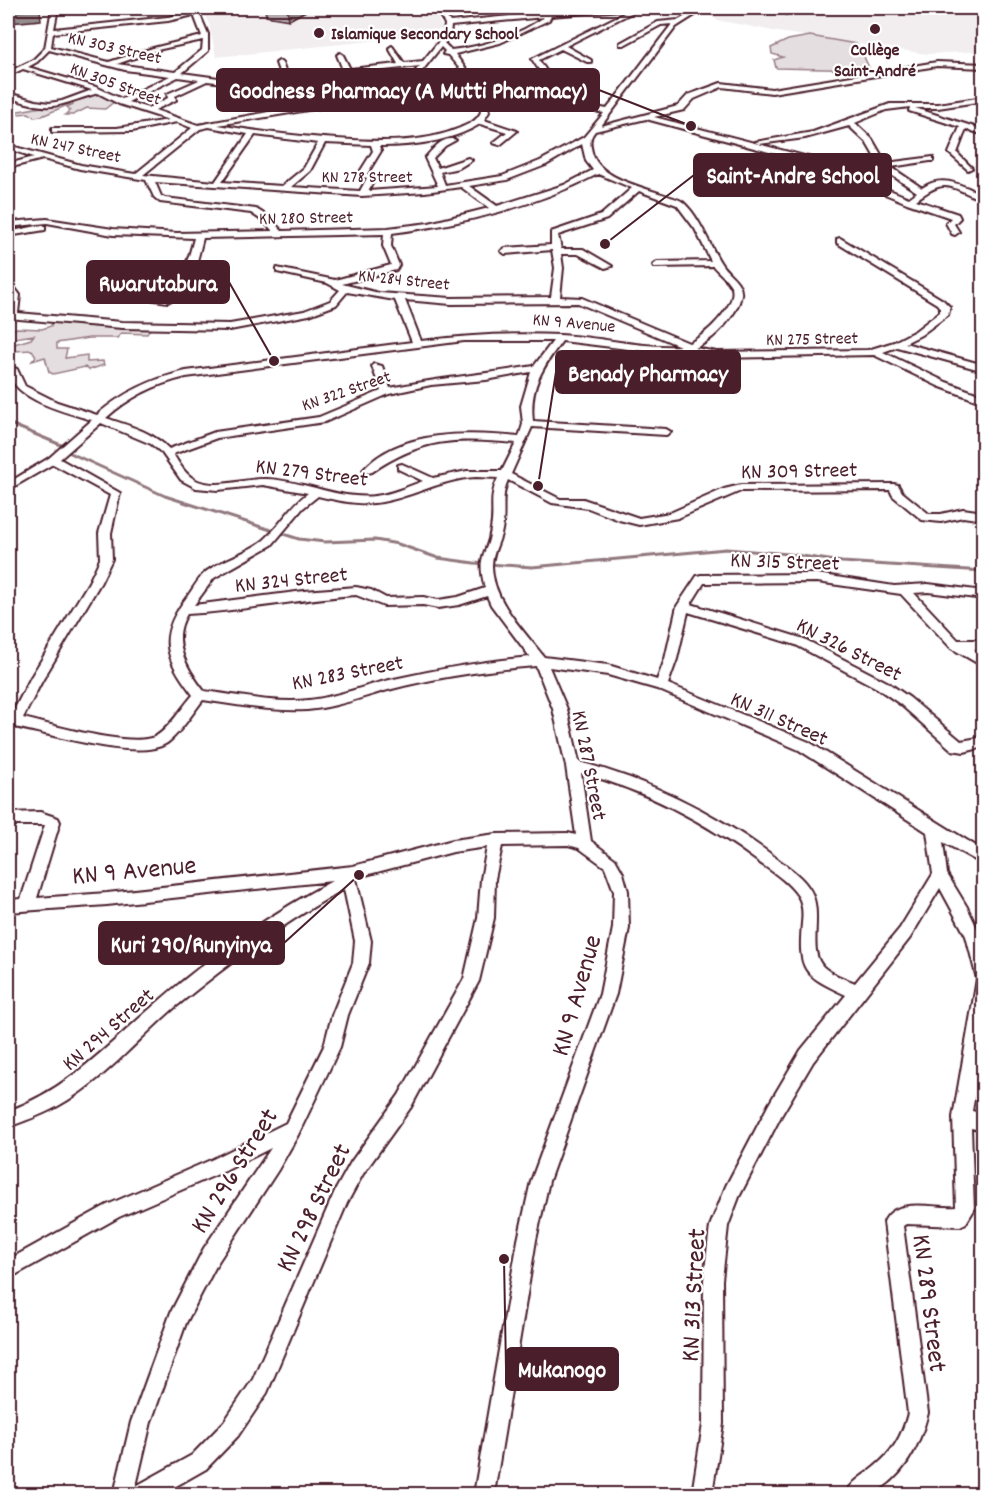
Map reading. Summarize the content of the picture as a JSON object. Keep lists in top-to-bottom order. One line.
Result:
{"streets":{"street":["KN 303 Street","KN 305 Street","KN 247 Street","KN 278 Street","KN 280 Street","KN 284 Street","KN 9 Avenue","KN 275 Street","KN 322 Street","KN 309 Street","KN 279 Street","KN 315 Street","KN 324 Street","KN 326 Street","KN 283 Street","KN 311 Street","KN 287 Street","KN 294 Street","KN 296 Street","KN 298 Street","KN 313 Street","KN 289 Street"]},"crossings":[["KN 247 Street","KN 278 Street"],["KN 284 Street","KN 9 Avenue"],["KN 284 Street","KN 275 Street"],["KN 9 Avenue","KN 275 Street"],["KN 9 Avenue","KN 279 Street"],["KN 9 Avenue","KN 287 Street"],["KN 9 Avenue","KN 294 Street"],["KN 9 Avenue","KN 296 Street"],["KN 9 Avenue","KN 298 Street"],["KN 322 Street","KN 279 Street"],["KN 322 Street","KN 287 Street"],["KN 309 Street","KN 279 Street"],["KN 309 Street","KN 287 Street"],["KN 279 Street","KN 287 Street"],["KN 315 Street","KN 326 Street"],["KN 315 Street","KN 311 Street"],["KN 324 Street","KN 287 Street"],["KN 283 Street","KN 311 Street"],["KN 283 Street","KN 287 Street"],["KN 311 Street","KN 287 Street"],["KN 294 Street","KN 296 Street"],["KN 313 Street","KN 289 Street"]],"places":["Collège Saint-André","Islamique Secondary School","Goodness Pharmacy (A Mutti Pharmacy)","Saint-Andre School","Rwarutabura","Benady Pharmacy","Kuri 290/Runyinya","Mukanogo"]}
